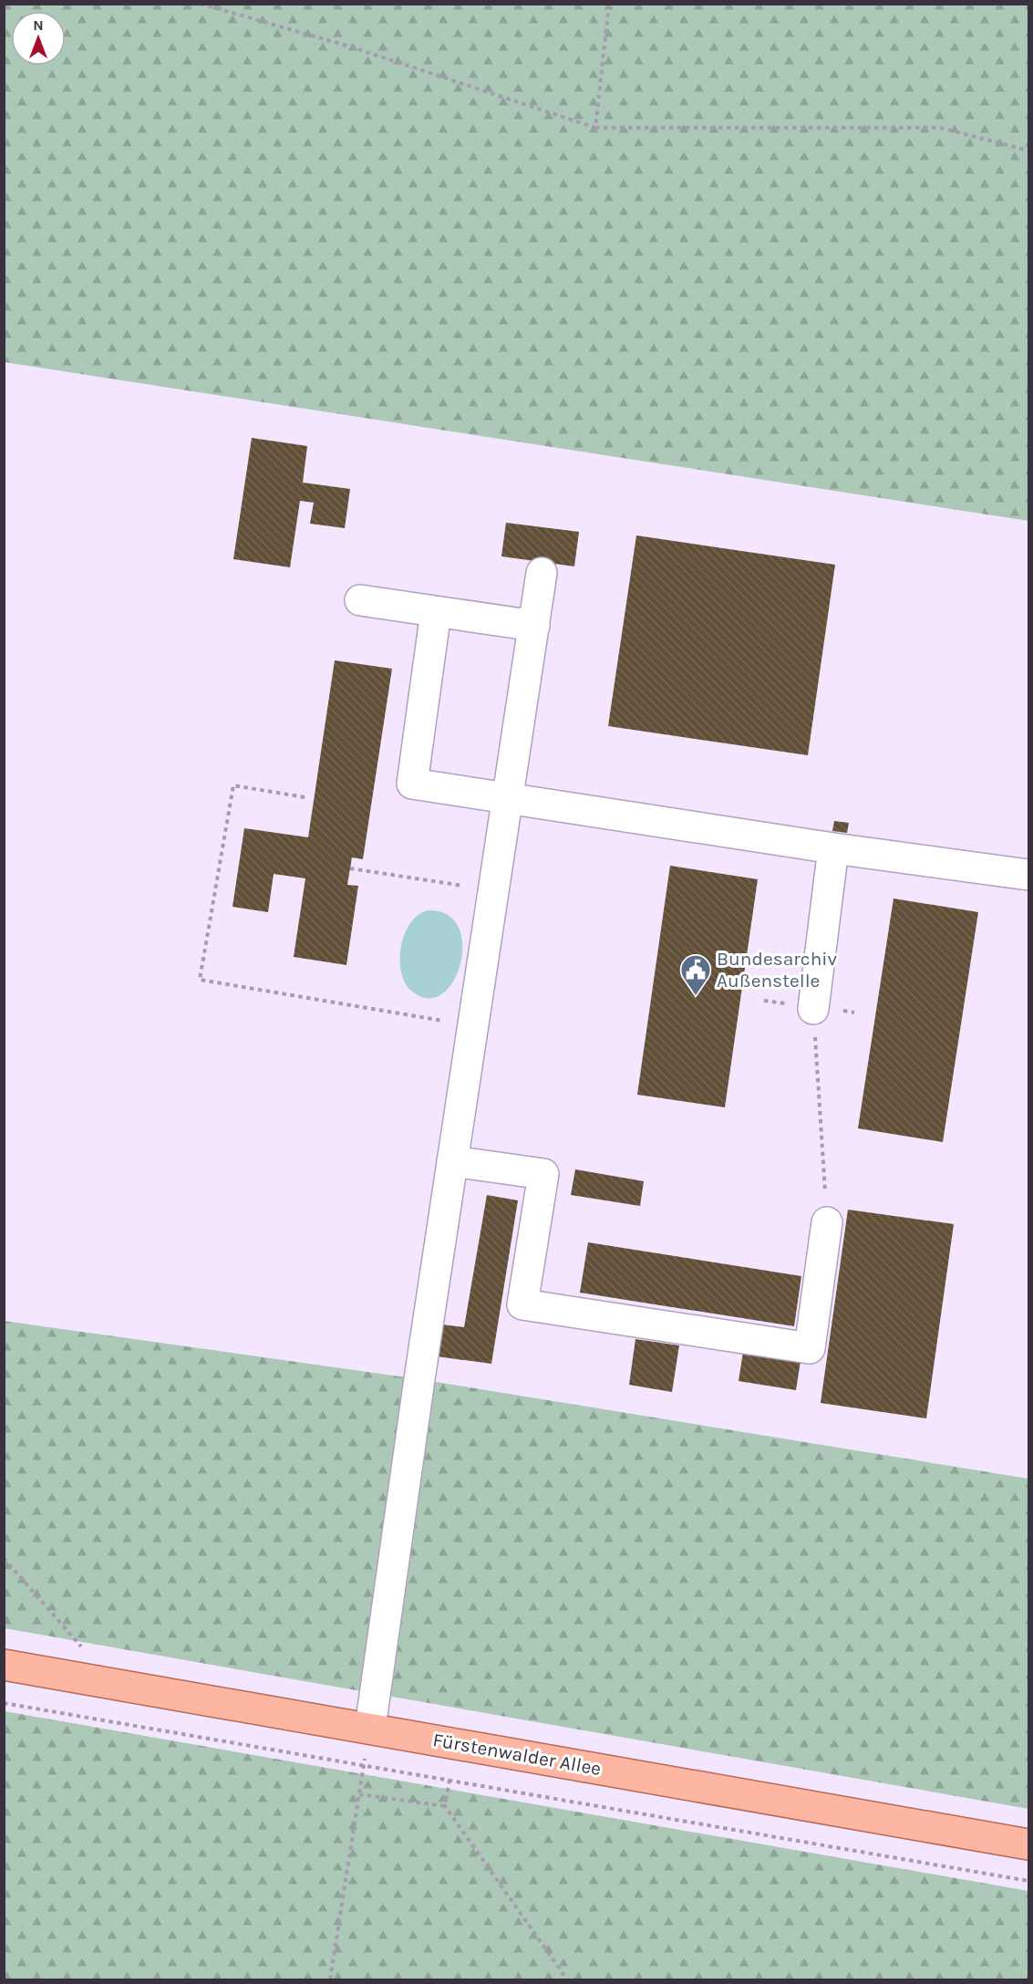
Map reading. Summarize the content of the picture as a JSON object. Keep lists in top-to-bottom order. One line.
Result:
{"streets":{"main road":["Fürstenwalder Allee"]},"places":{"public building":["Bundesarchiv Außenstelle"]},"north":"top"}
